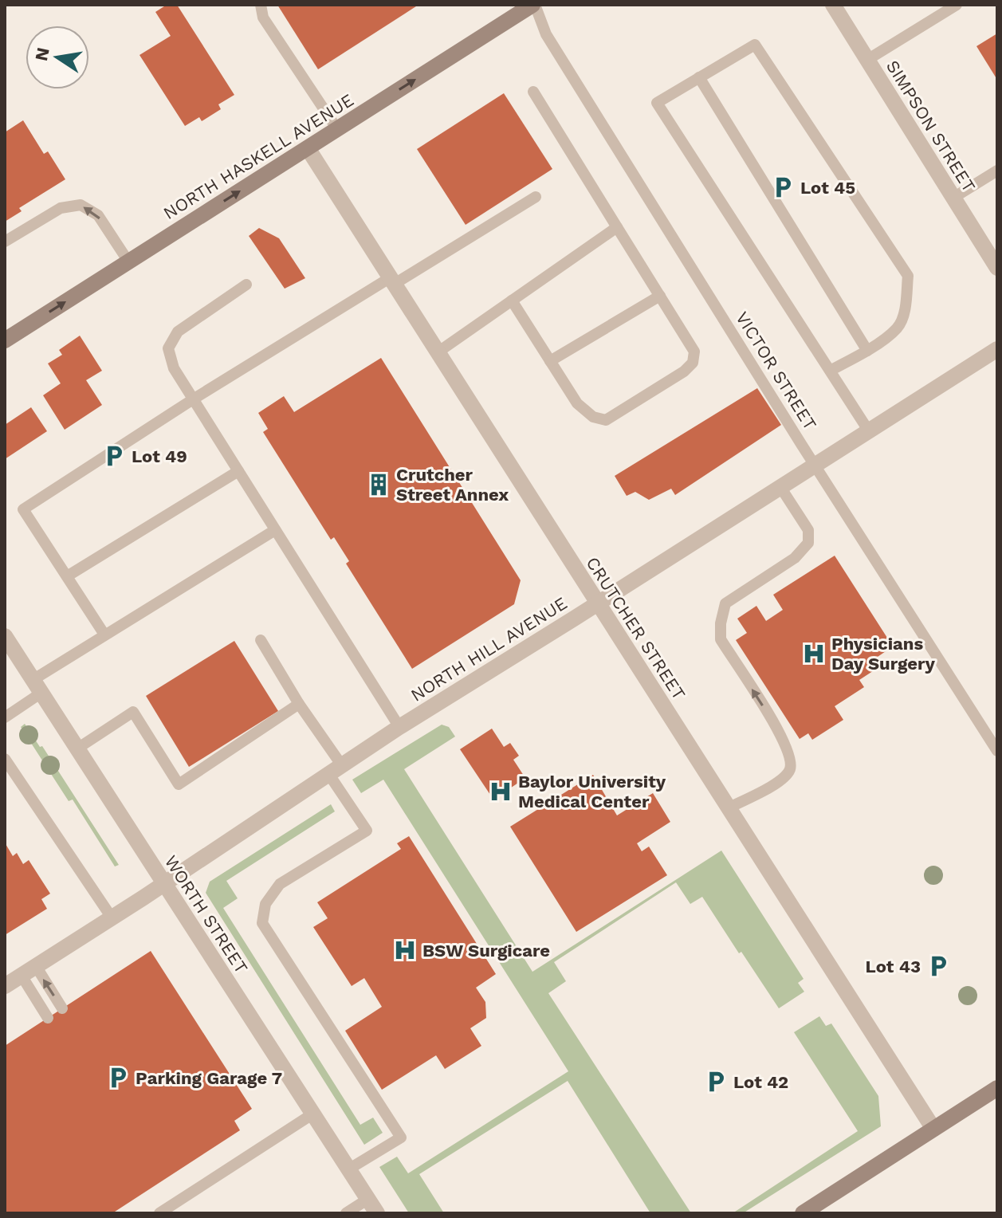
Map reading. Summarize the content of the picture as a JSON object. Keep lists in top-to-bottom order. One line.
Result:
{"streets":{"main road":["NORTH HASKELL AVENUE"],"street":["SIMPSON STREET","CRUTCHER STREET","NORTH HILL AVENUE","WORTH STREET"],"lane":["VICTOR STREET"]},"crossings":[["NORTH HASKELL AVENUE","VICTOR STREET"],["NORTH HASKELL AVENUE","CRUTCHER STREET"],["VICTOR STREET","NORTH HILL AVENUE"],["CRUTCHER STREET","NORTH HILL AVENUE"],["NORTH HILL AVENUE","WORTH STREET"]],"one_way":["NORTH HASKELL AVENUE"],"places":{"parking":["Lot 45","Lot 49","Lot 43","Parking Garage 7","Lot 42"],"building":["Crutcher Street Annex"],"hospital":["Physicians Day Surgery","Baylor University Medical Center","BSW Surgicare"]},"north":"left"}
